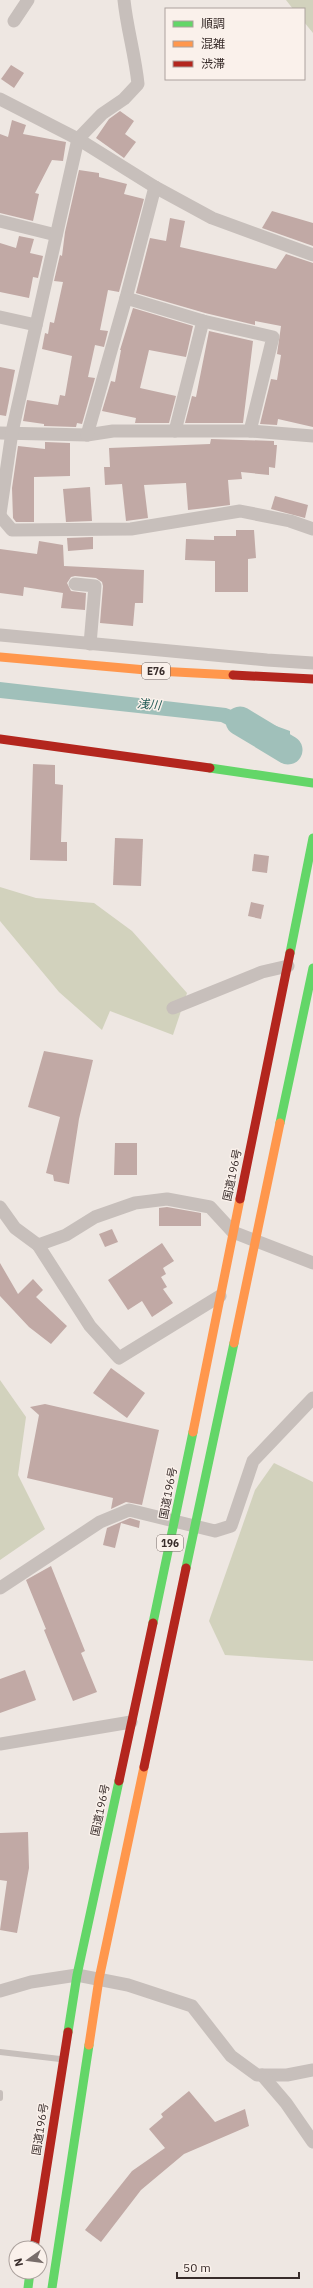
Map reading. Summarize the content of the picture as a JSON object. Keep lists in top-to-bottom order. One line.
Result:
{"streets":{"main road":["E76","国道196号","196"]},"water":["浅川"],"legend":["順調","混雑","渋滞"],"scale_bar":"50 m","north":"left"}
